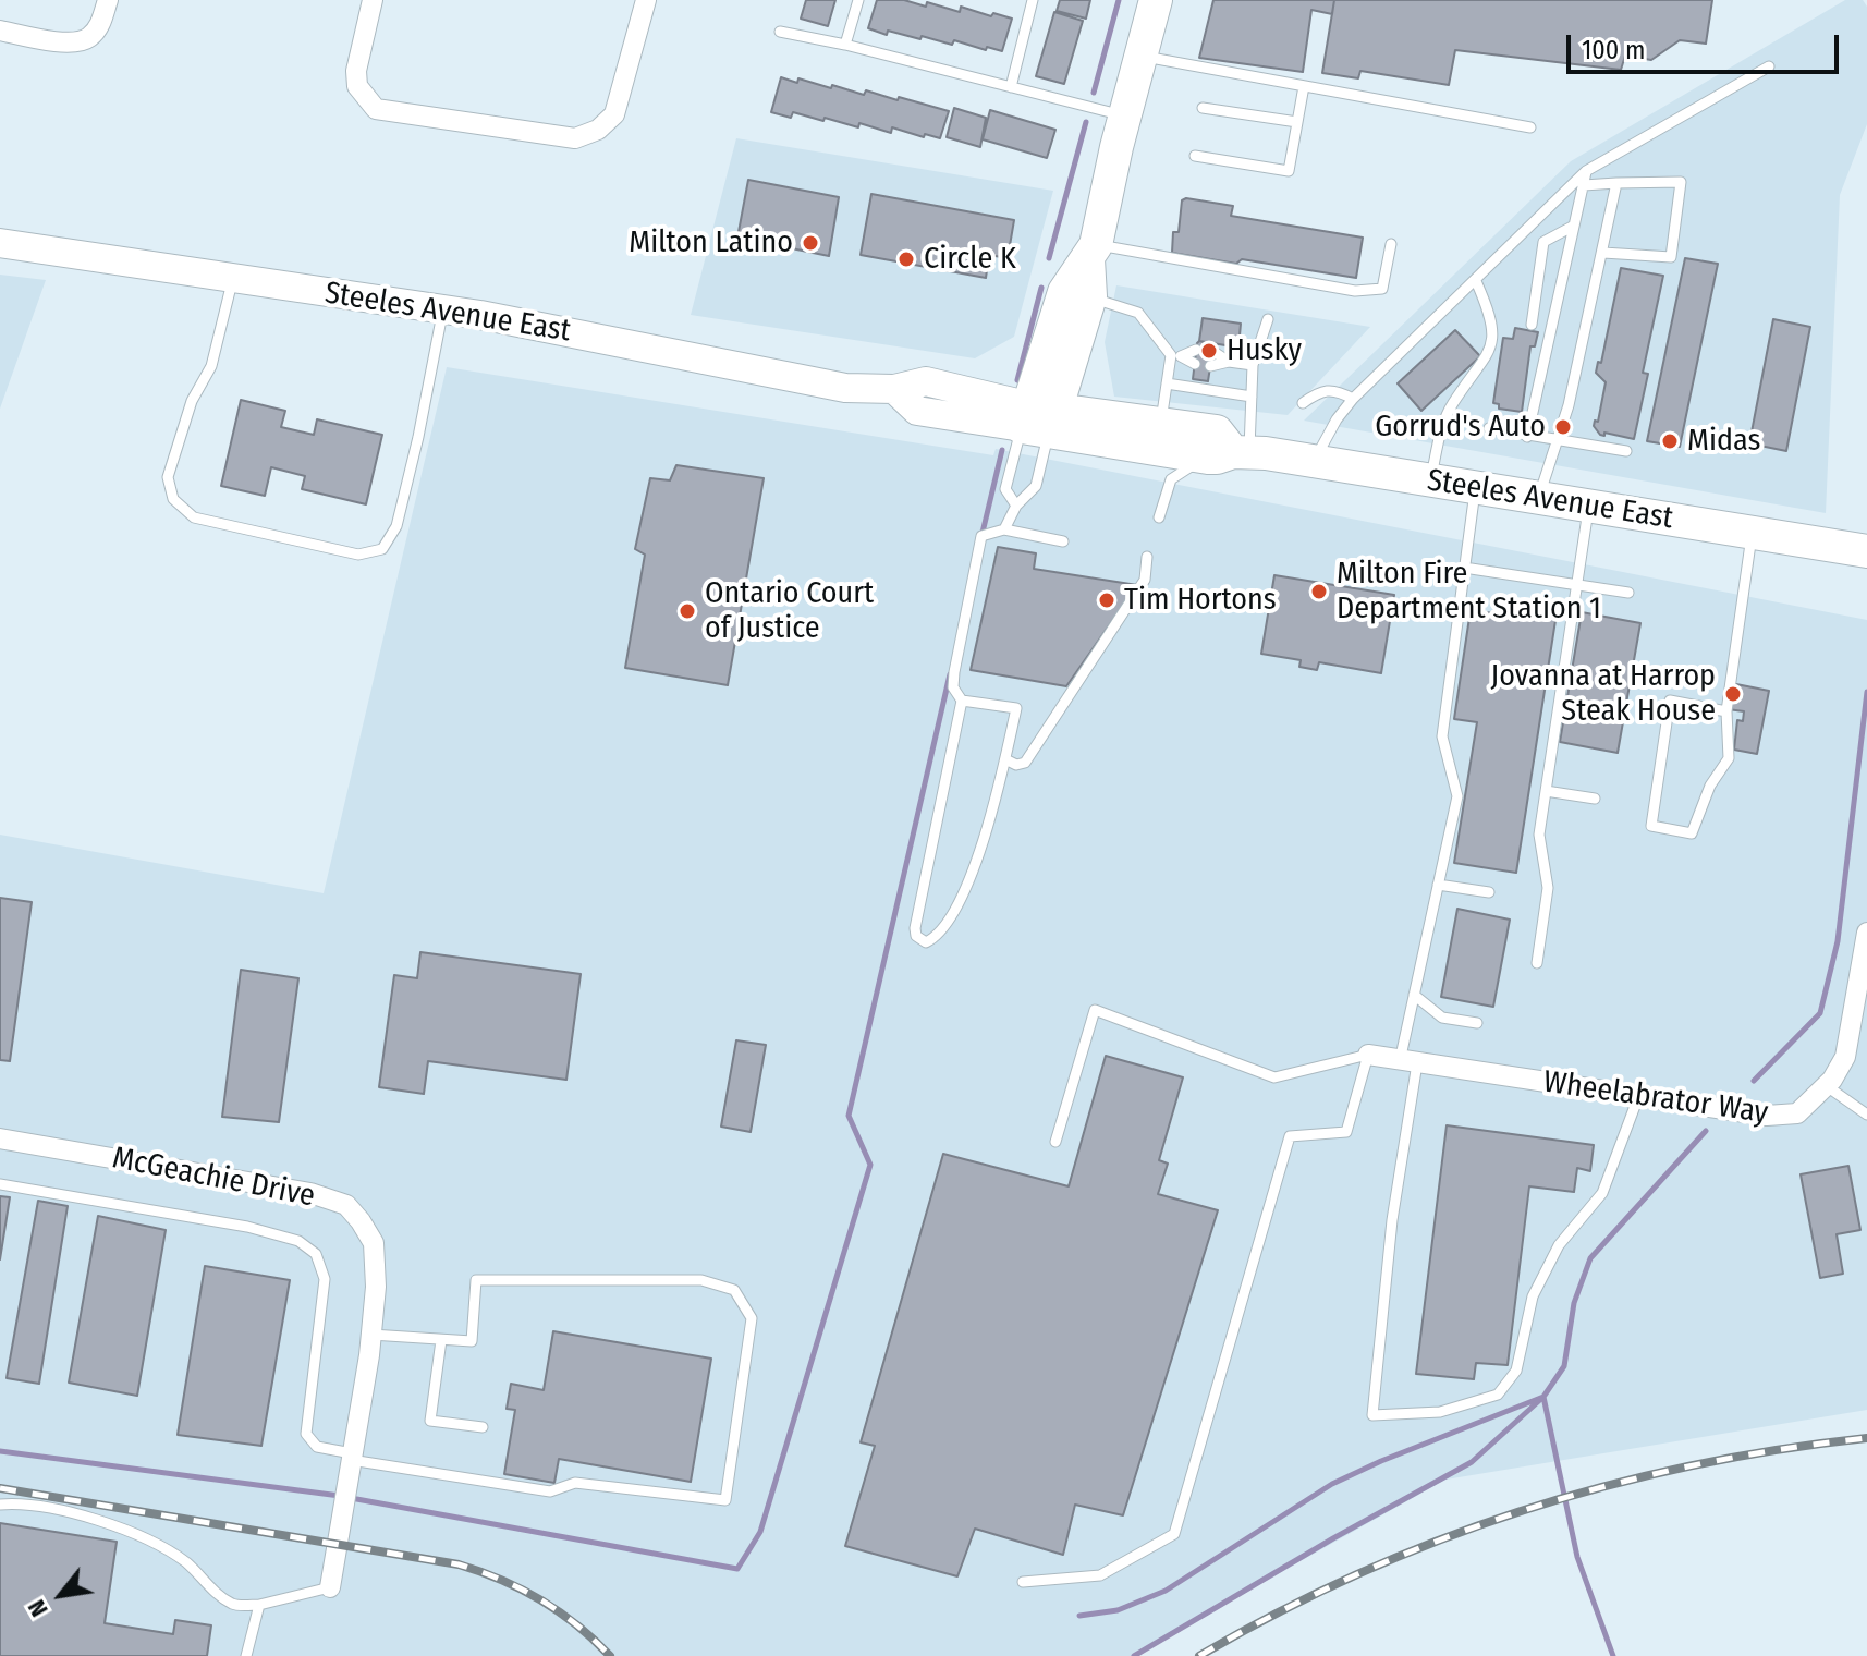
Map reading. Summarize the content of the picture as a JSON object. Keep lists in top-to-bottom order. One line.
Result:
{"streets":{"main road":["Steeles Avenue East"],"street":["Wheelabrator Way","McGeachie Drive"]},"places":["Milton Latino","Circle K","Husky","Gorrud's Auto","Midas","Milton Fire Department Station 1","Tim Hortons","Ontario Court of Justice","Jovanna at Harrop Steak House"],"scale_bar":"100 m","north":"bottom left"}
